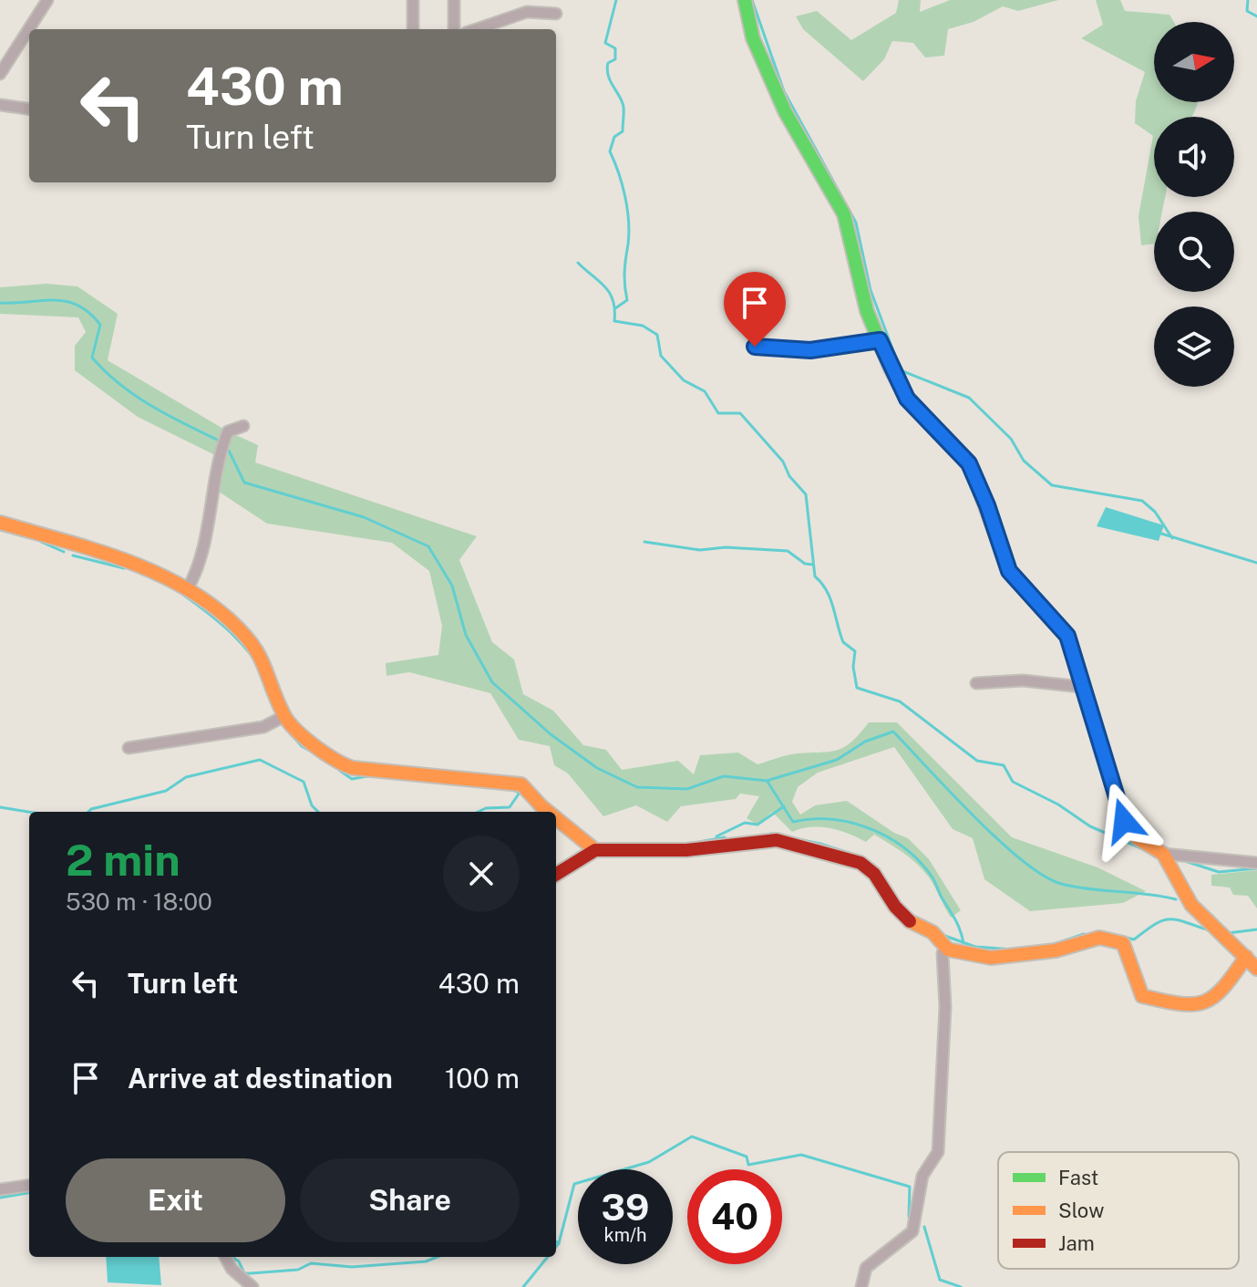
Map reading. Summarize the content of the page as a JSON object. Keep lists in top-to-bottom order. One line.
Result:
{"legend":["Fast","Slow","Jam"],"north":"right","page":{"turn":["430 m","Turn left"],"heading":["2 min","530 m · 18:00"],"list":[{"name":"Turn left","value":"430 m"},{"name":"Arrive at destination","value":"100 m"}],"buttons":["Exit","Share"],"speed":"39 km/h","limit":"40"}}
